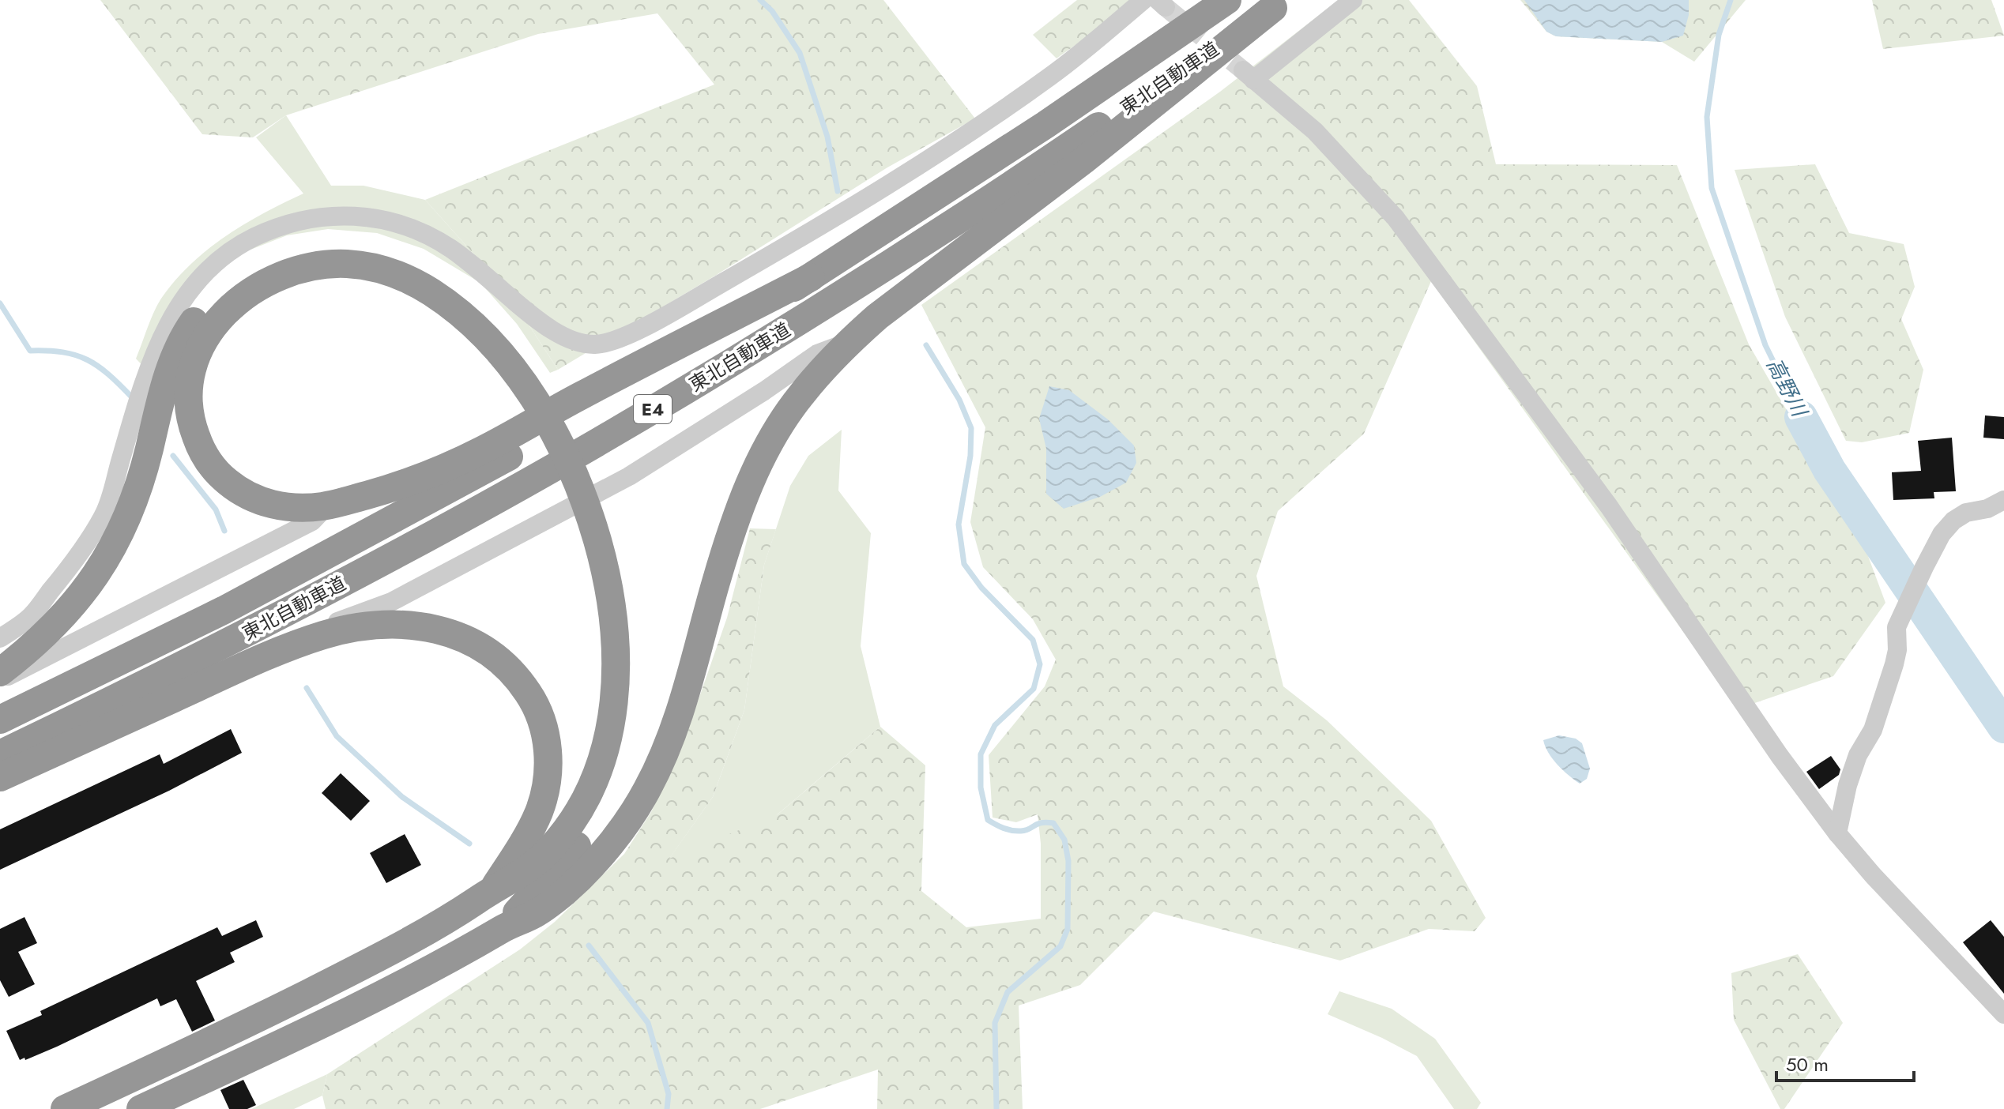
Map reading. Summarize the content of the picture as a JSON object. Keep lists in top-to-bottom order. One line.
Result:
{"streets":{"highway":["東北自動車道","E4"]},"water":["高野川"],"scale_bar":"50 m"}
